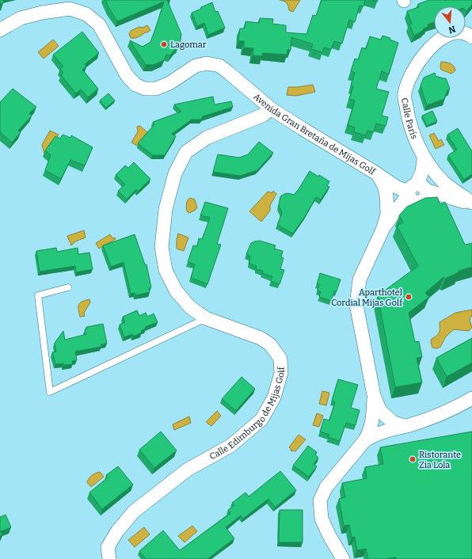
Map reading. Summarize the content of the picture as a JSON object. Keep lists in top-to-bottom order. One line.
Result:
{"streets":{"street":["Calle París","Avenida Gran Bretaña de Mijas Golf","Calle Edimburgo de Mijas Golf"]},"crossings":[["Avenida Gran Bretaña de Mijas Golf","Calle Edimburgo de Mijas Golf"]],"places":["Lagomar","Aparthotel Cordial Mijas Golf","Ristorante Zia Lola"],"north":"bottom"}
